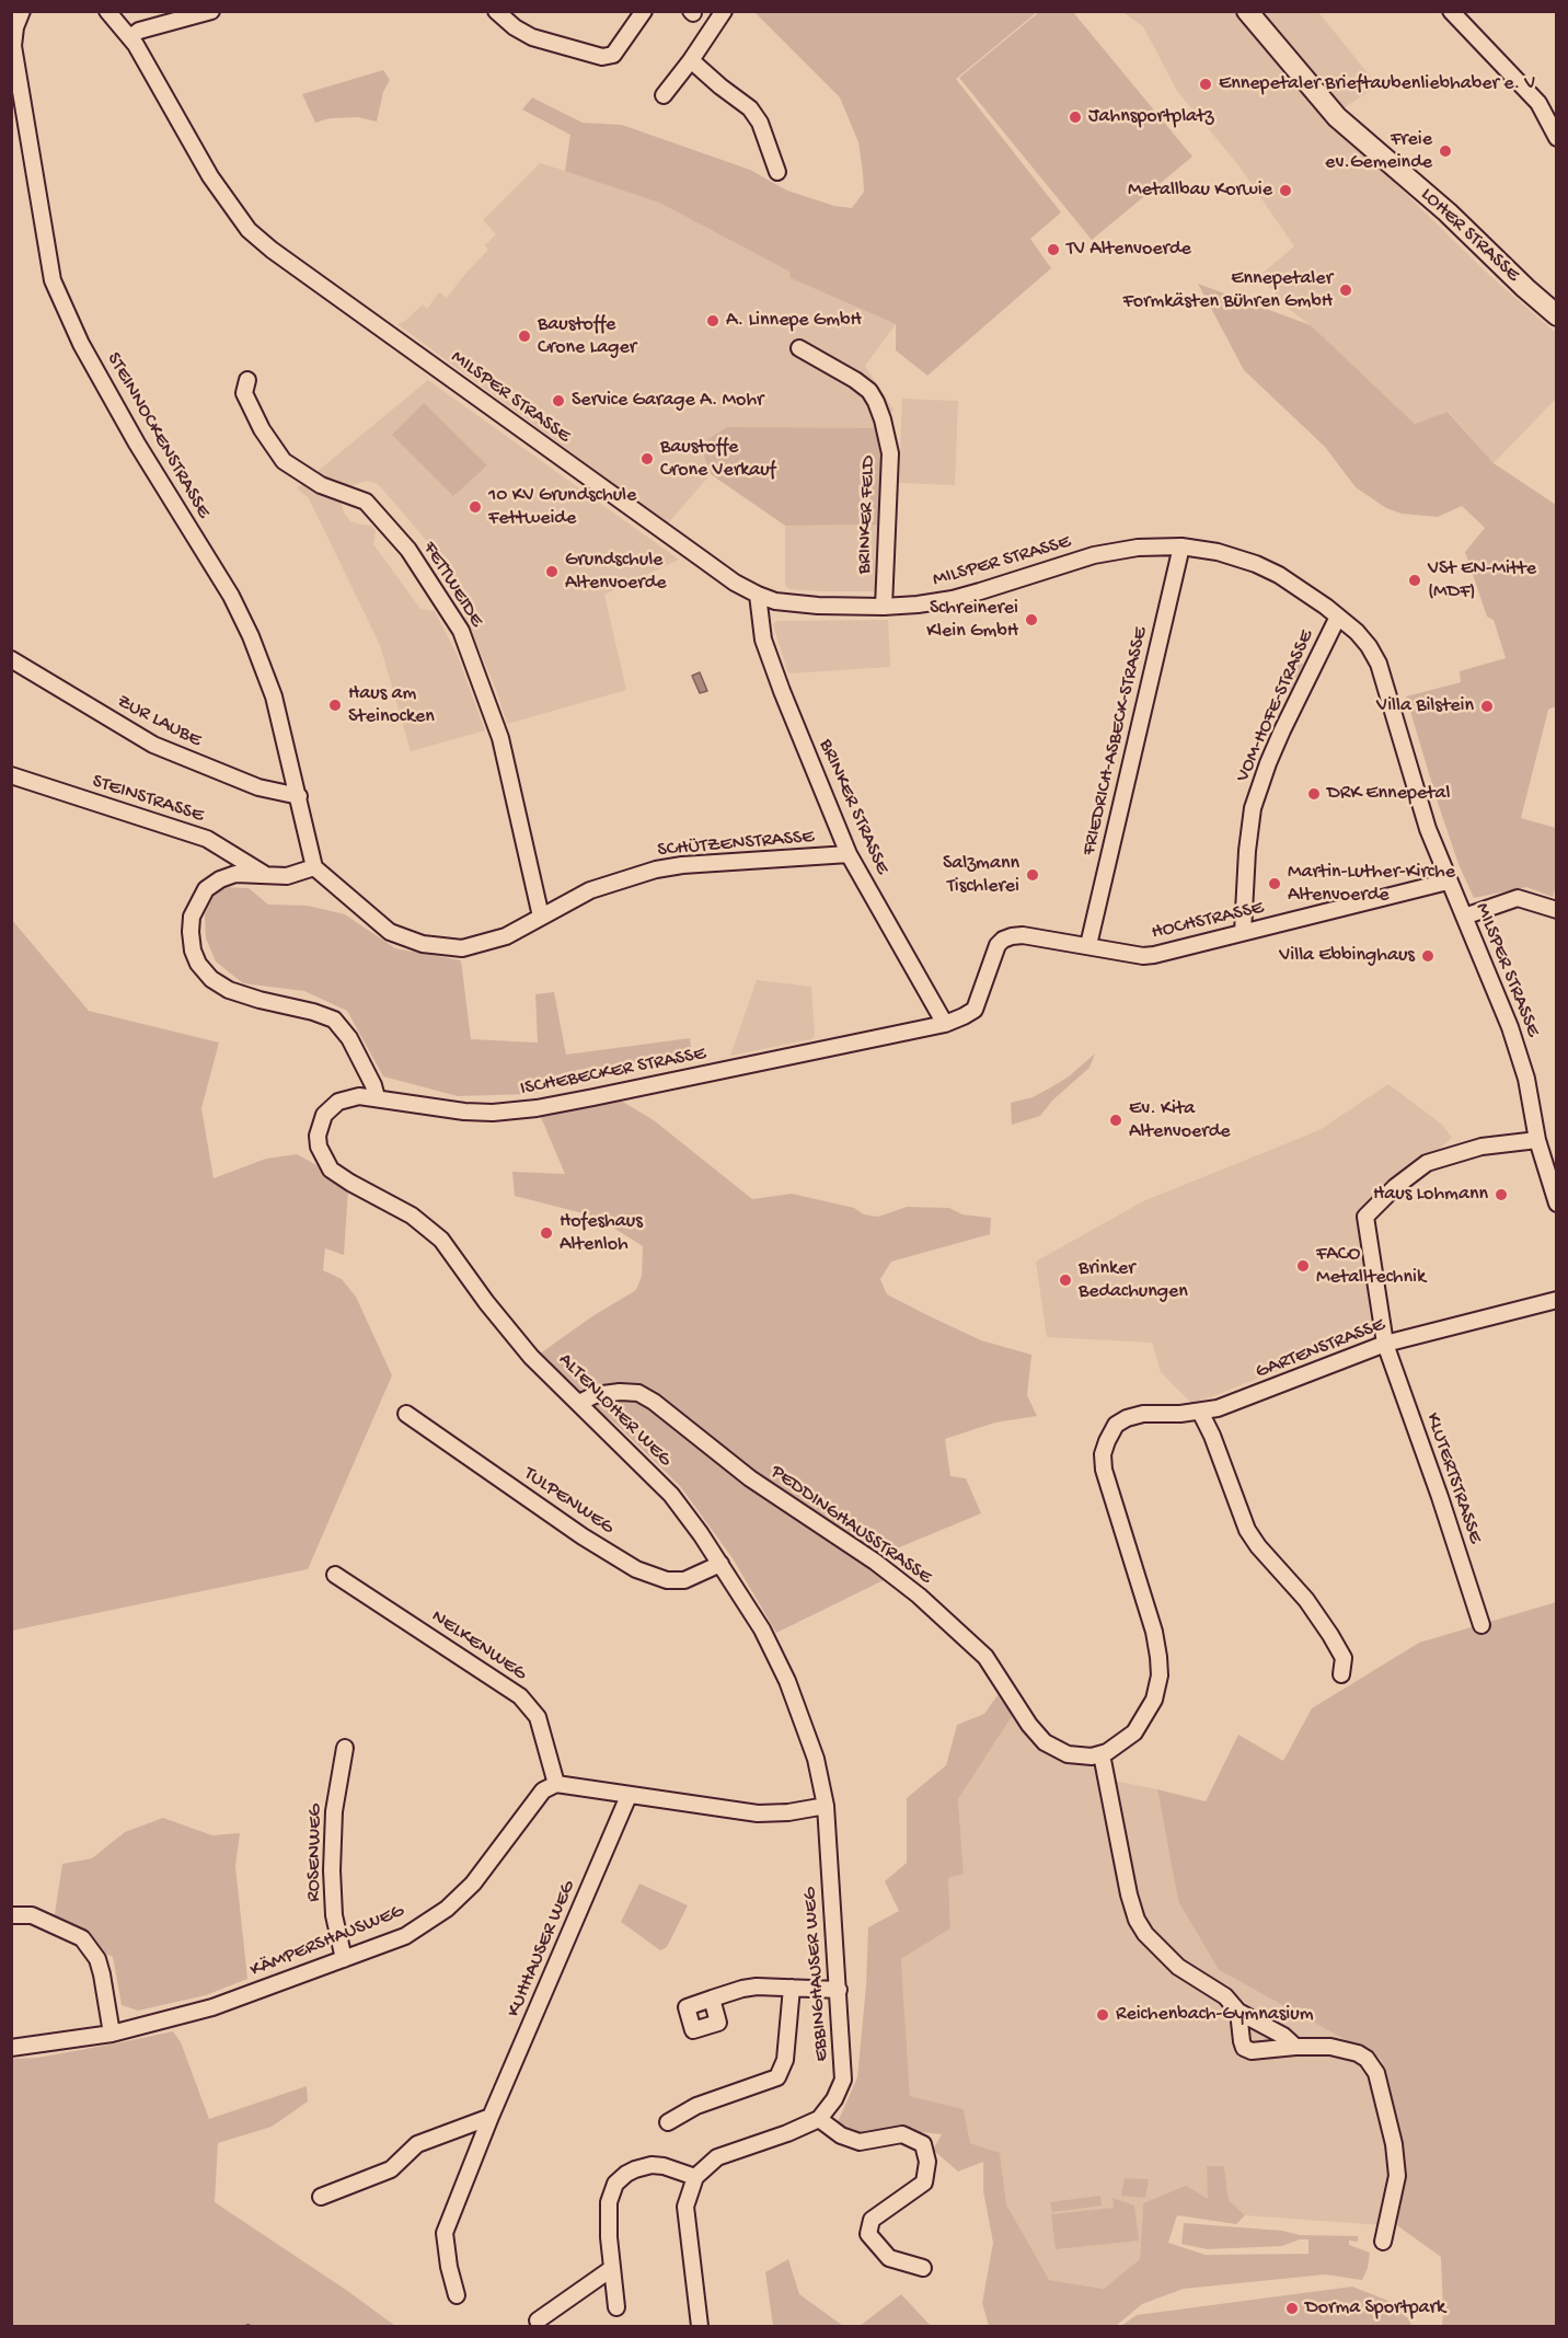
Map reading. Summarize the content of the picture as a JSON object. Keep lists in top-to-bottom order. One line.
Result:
{"streets":{"main road":["LOHER STRASSE"],"street":["MILSPER STRASSE","STEINNOCKENSTRASSE","BRINKER FELD","FETTWEIDE","VOM-HOFE-STRASSE","ZUR LAUBE","FRIEDRICH-ASBECK-STRASSE","STEINSTRASSE","BRINKER STRASSE","SCHÜTZENSTRASSE","HOCHSTRASSE","ISCHEBECKER STRASSE","GARTENSTRASSE","ALTENLOHER WEG","KLUTERTSTRASSE","TULPENWEG","PEDDINGHAUSSTRASSE","NELKENWEG","ROSENWEG","KÄMPERSHAUSWEG","KUHHAUSER WEG","EBBINGHAUSER WEG"]},"crossings":[["MILSPER STRASSE","BRINKER FELD"],["MILSPER STRASSE","VOM-HOFE-STRASSE"],["MILSPER STRASSE","FRIEDRICH-ASBECK-STRASSE"],["MILSPER STRASSE","BRINKER STRASSE"],["MILSPER STRASSE","HOCHSTRASSE"],["MILSPER STRASSE","KLUTERTSTRASSE"],["STEINNOCKENSTRASSE","ZUR LAUBE"],["STEINNOCKENSTRASSE","SCHÜTZENSTRASSE"],["FETTWEIDE","SCHÜTZENSTRASSE"],["VOM-HOFE-STRASSE","HOCHSTRASSE"],["FRIEDRICH-ASBECK-STRASSE","HOCHSTRASSE"],["BRINKER STRASSE","SCHÜTZENSTRASSE"],["BRINKER STRASSE","HOCHSTRASSE"],["BRINKER STRASSE","ISCHEBECKER STRASSE"],["HOCHSTRASSE","ISCHEBECKER STRASSE"],["ISCHEBECKER STRASSE","ALTENLOHER WEG"],["GARTENSTRASSE","KLUTERTSTRASSE"],["GARTENSTRASSE","PEDDINGHAUSSTRASSE"],["ALTENLOHER WEG","TULPENWEG"],["ALTENLOHER WEG","PEDDINGHAUSSTRASSE"],["ALTENLOHER WEG","EBBINGHAUSER WEG"],["NELKENWEG","KÄMPERSHAUSWEG"],["ROSENWEG","KÄMPERSHAUSWEG"]],"places":["Ennepetaler Brieftaubenliebhaber e. V","Jahnsportplatz","Freie ev.Gemeinde","Metallbau Korwie","TV Altenvoerde","Ennepetaler Formkästen Bühren GmbH","A. Linnepe GmbH","Baustoffe Crone Lager","Service Garage A. Mohr","Baustoffe Crone Verkauf","10 KV Grundschule Fettweide","Grundschule Altenvoerde","VSt EN-Mitte (MDF)","Schreinerei Klein GmbH","Haus am Steinocken","Villa Bilstein","DRK Ennepetal","Salzmann Tischlerei","Martin-Luther-Kirche Altenvoerde","Villa Ebbinghaus","Ev. Kita Altenvoerde","Haus Lohmann","Hofeshaus Altenloh","FACO Metalltechnik","Brinker Bedachungen","Reichenbach-Gymnasium","Dorma Sportpark"]}
